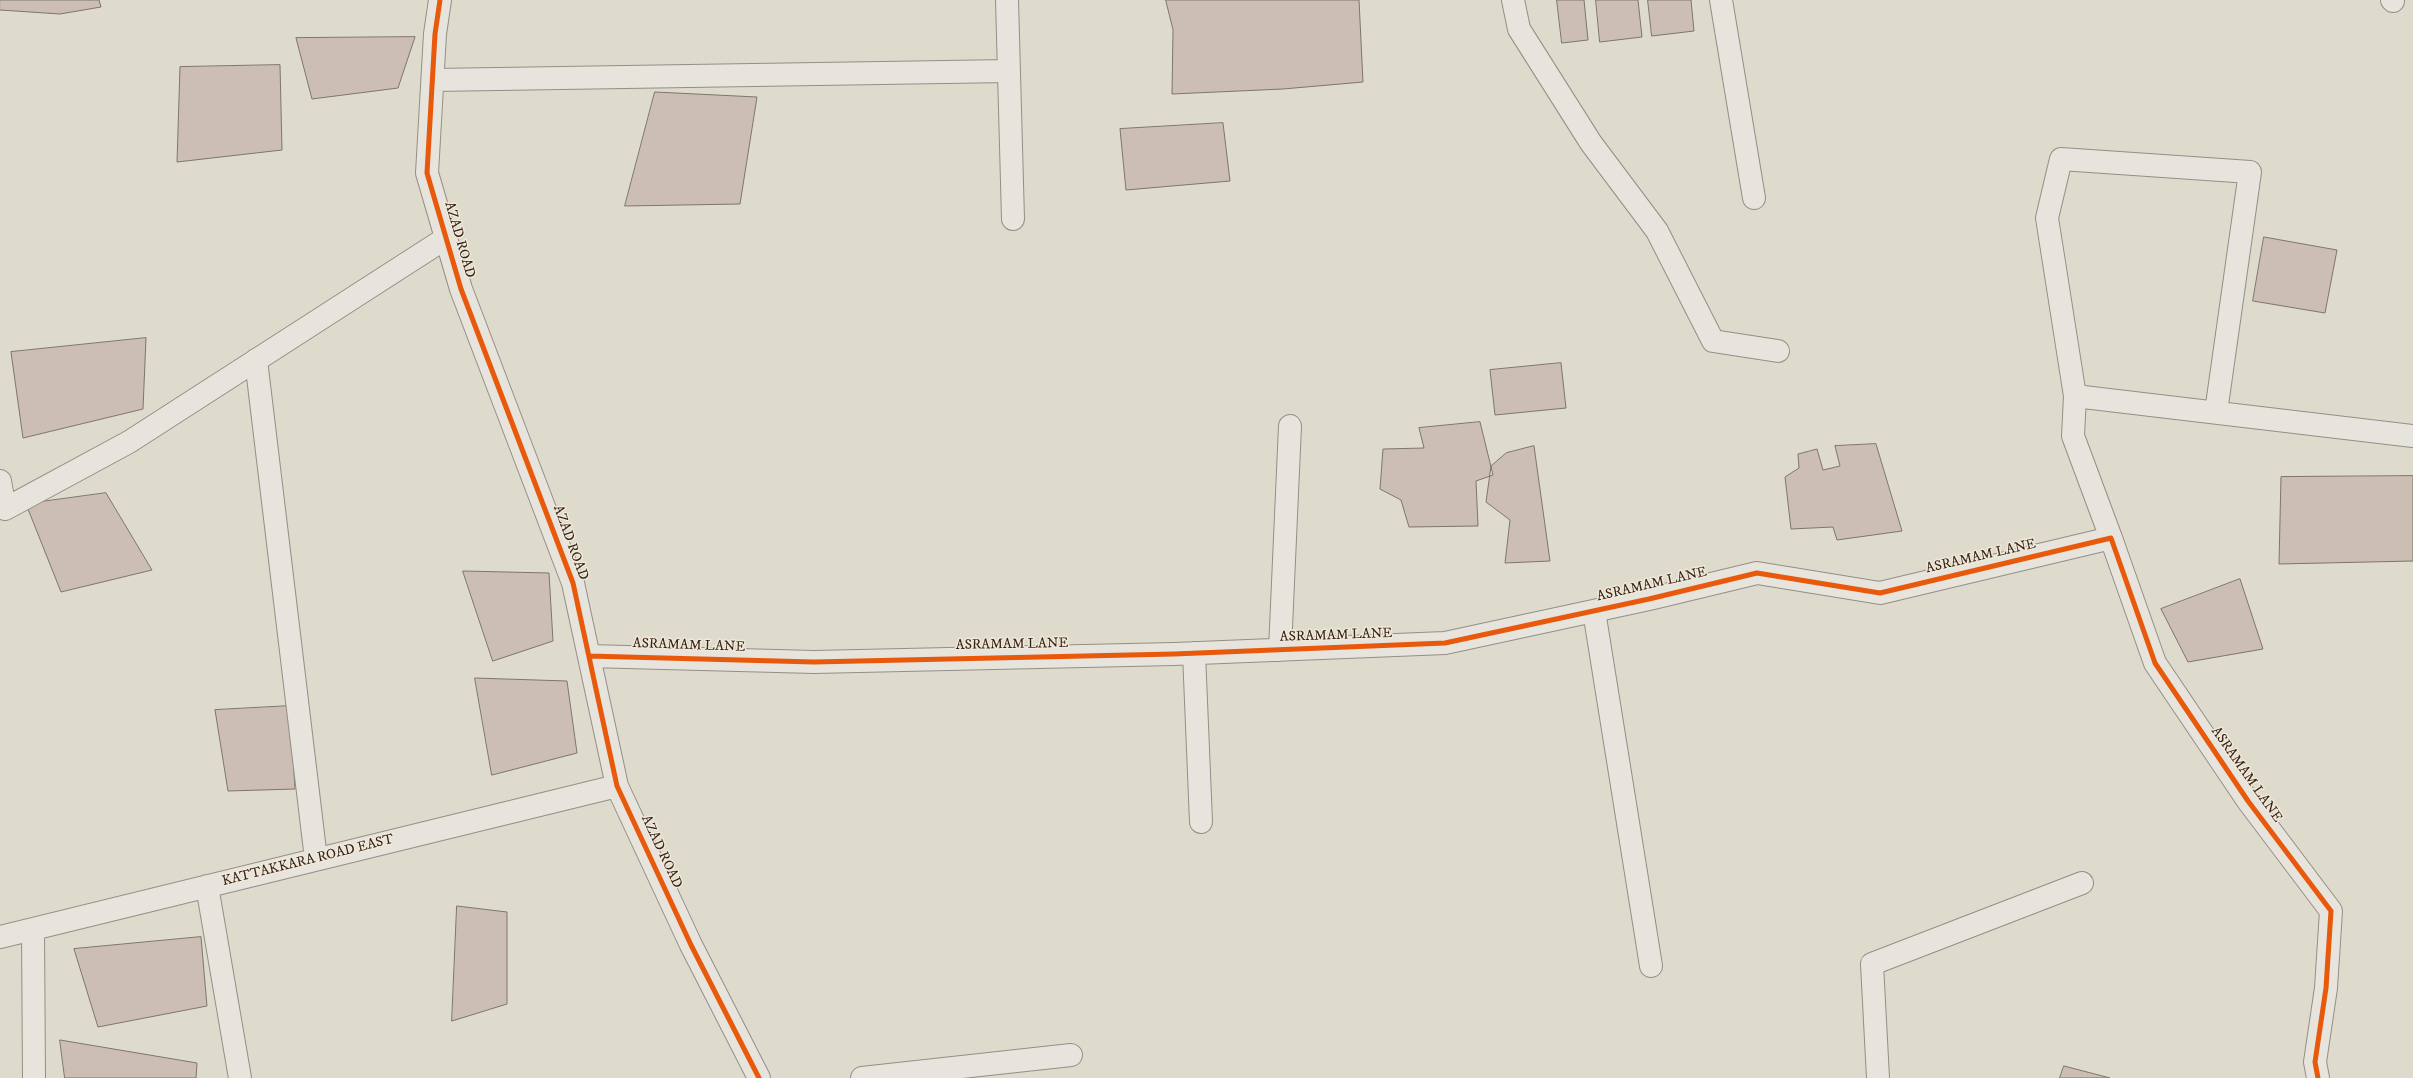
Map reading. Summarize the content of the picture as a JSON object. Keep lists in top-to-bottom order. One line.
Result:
{"streets":{"street":["AZAD ROAD","ASRAMAM LANE","KATTAKKARA ROAD EAST"]},"crossings":[["AZAD ROAD","ASRAMAM LANE"],["AZAD ROAD","KATTAKKARA ROAD EAST"]]}
